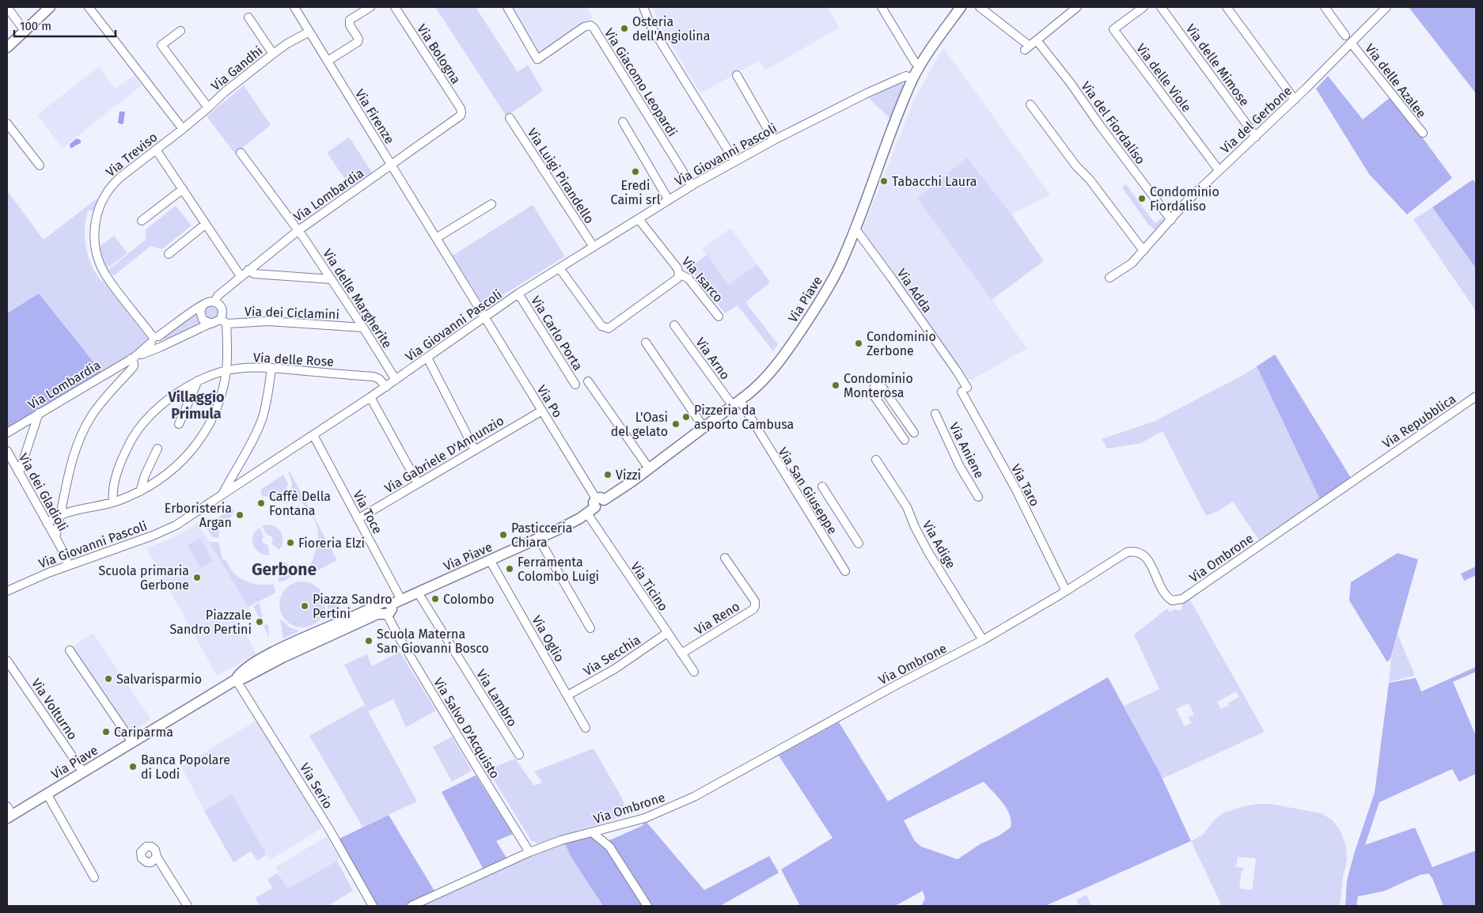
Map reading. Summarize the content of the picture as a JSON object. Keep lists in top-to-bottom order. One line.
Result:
{"streets":{"street":["Via Bologna","Via delle Mimose","Via Gandhi","Via delle Viole","Via delle Azalee","Via Giacomo Leopardi","Via Firenze","Via del Gerbone","Via del Fiordaliso","Via Treviso","Via Giovanni Pascoli","Via Luigi Pirandello","Via Lombardia","Via Isarco","Via Adda","Via delle Margherite","Via Piave","Via dei Ciclamini","Via Carlo Porta","Via Arno","Via delle Rose","Via Po","Via Repubblica","Via Aniene","Via Gabriele D'Annunzio","Via Taro","Via San Giuseppe","Via dei Gladioli","Via Toce","Via Adige","Via Ombrone","Via Ticino","Via Reno","Via Oglio","Via Secchia","Via Lambro","Via Volturno","Via Salvo D'Acquisto","Via Serio"]},"crossings":[["Via Bologna","Via Lombardia"],["Via delle Mimose","Via del Gerbone"],["Via Gandhi","Via Firenze"],["Via Gandhi","Via Treviso"],["Via delle Viole","Via del Gerbone"],["Via delle Azalee","Via del Gerbone"],["Via Giacomo Leopardi","Via Giovanni Pascoli"],["Via Firenze","Via Giovanni Pascoli"],["Via Firenze","Via Lombardia"],["Via Firenze","Via Po"],["Via del Gerbone","Via del Fiordaliso"],["Via Treviso","Via Lombardia"],["Via Giovanni Pascoli","Via Luigi Pirandello"],["Via Giovanni Pascoli","Via Isarco"],["Via Giovanni Pascoli","Via delle Margherite"],["Via Giovanni Pascoli","Via Piave"],["Via Giovanni Pascoli","Via Carlo Porta"],["Via Giovanni Pascoli","Via delle Rose"],["Via Giovanni Pascoli","Via Po"],["Via Giovanni Pascoli","Via dei Gladioli"],["Via Giovanni Pascoli","Via Toce"],["Via Lombardia","Via delle Margherite"],["Via Lombardia","Via dei Ciclamini"],["Via Adda","Via Piave"],["Via Adda","Via Taro"],["Via delle Margherite","Via dei Ciclamini"],["Via Piave","Via Arno"],["Via Piave","Via Po"],["Via Piave","Via San Giuseppe"],["Via Piave","Via Toce"],["Via Piave","Via Ticino"],["Via Piave","Via Oglio"],["Via Piave","Via Lambro"],["Via Piave","Via Volturno"],["Via Piave","Via Salvo D'Acquisto"],["Via Piave","Via Serio"],["Via Arno","Via San Giuseppe"],["Via Po","Via Gabriele D'Annunzio"],["Via Po","Via Ticino"],["Via Repubblica","Via Ombrone"],["Via Gabriele D'Annunzio","Via Toce"],["Via Taro","Via Ombrone"],["Via Adige","Via Ombrone"],["Via Ombrone","Via Salvo D'Acquisto"],["Via Ticino","Via Reno"],["Via Ticino","Via Secchia"],["Via Oglio","Via Secchia"]],"districts":["Villaggio Primula","Gerbone"],"places":["Osteria dell'Angiolina","Eredi Caimi srl","Tabacchi Laura","Condominio Fiordaliso","Condominio Zerbone","Condominio Monterosa","Pizzeria da asporto Cambusa","L'Oasi del gelato","Vizzi","Caffè Della Fontana","Erboristeria Argan","Pasticceria Chiara","Fioreria Elzi","Ferramenta Colombo Luigi","Scuola primaria Gerbone","Colombo","Piazza Sandro Pertini","Piazzale Sandro Pertini","Scuola Materna San Giovanni Bosco","Salvarisparmio","Cariparma","Banca Popolare di Lodi"],"scale_bar":"100 m"}
